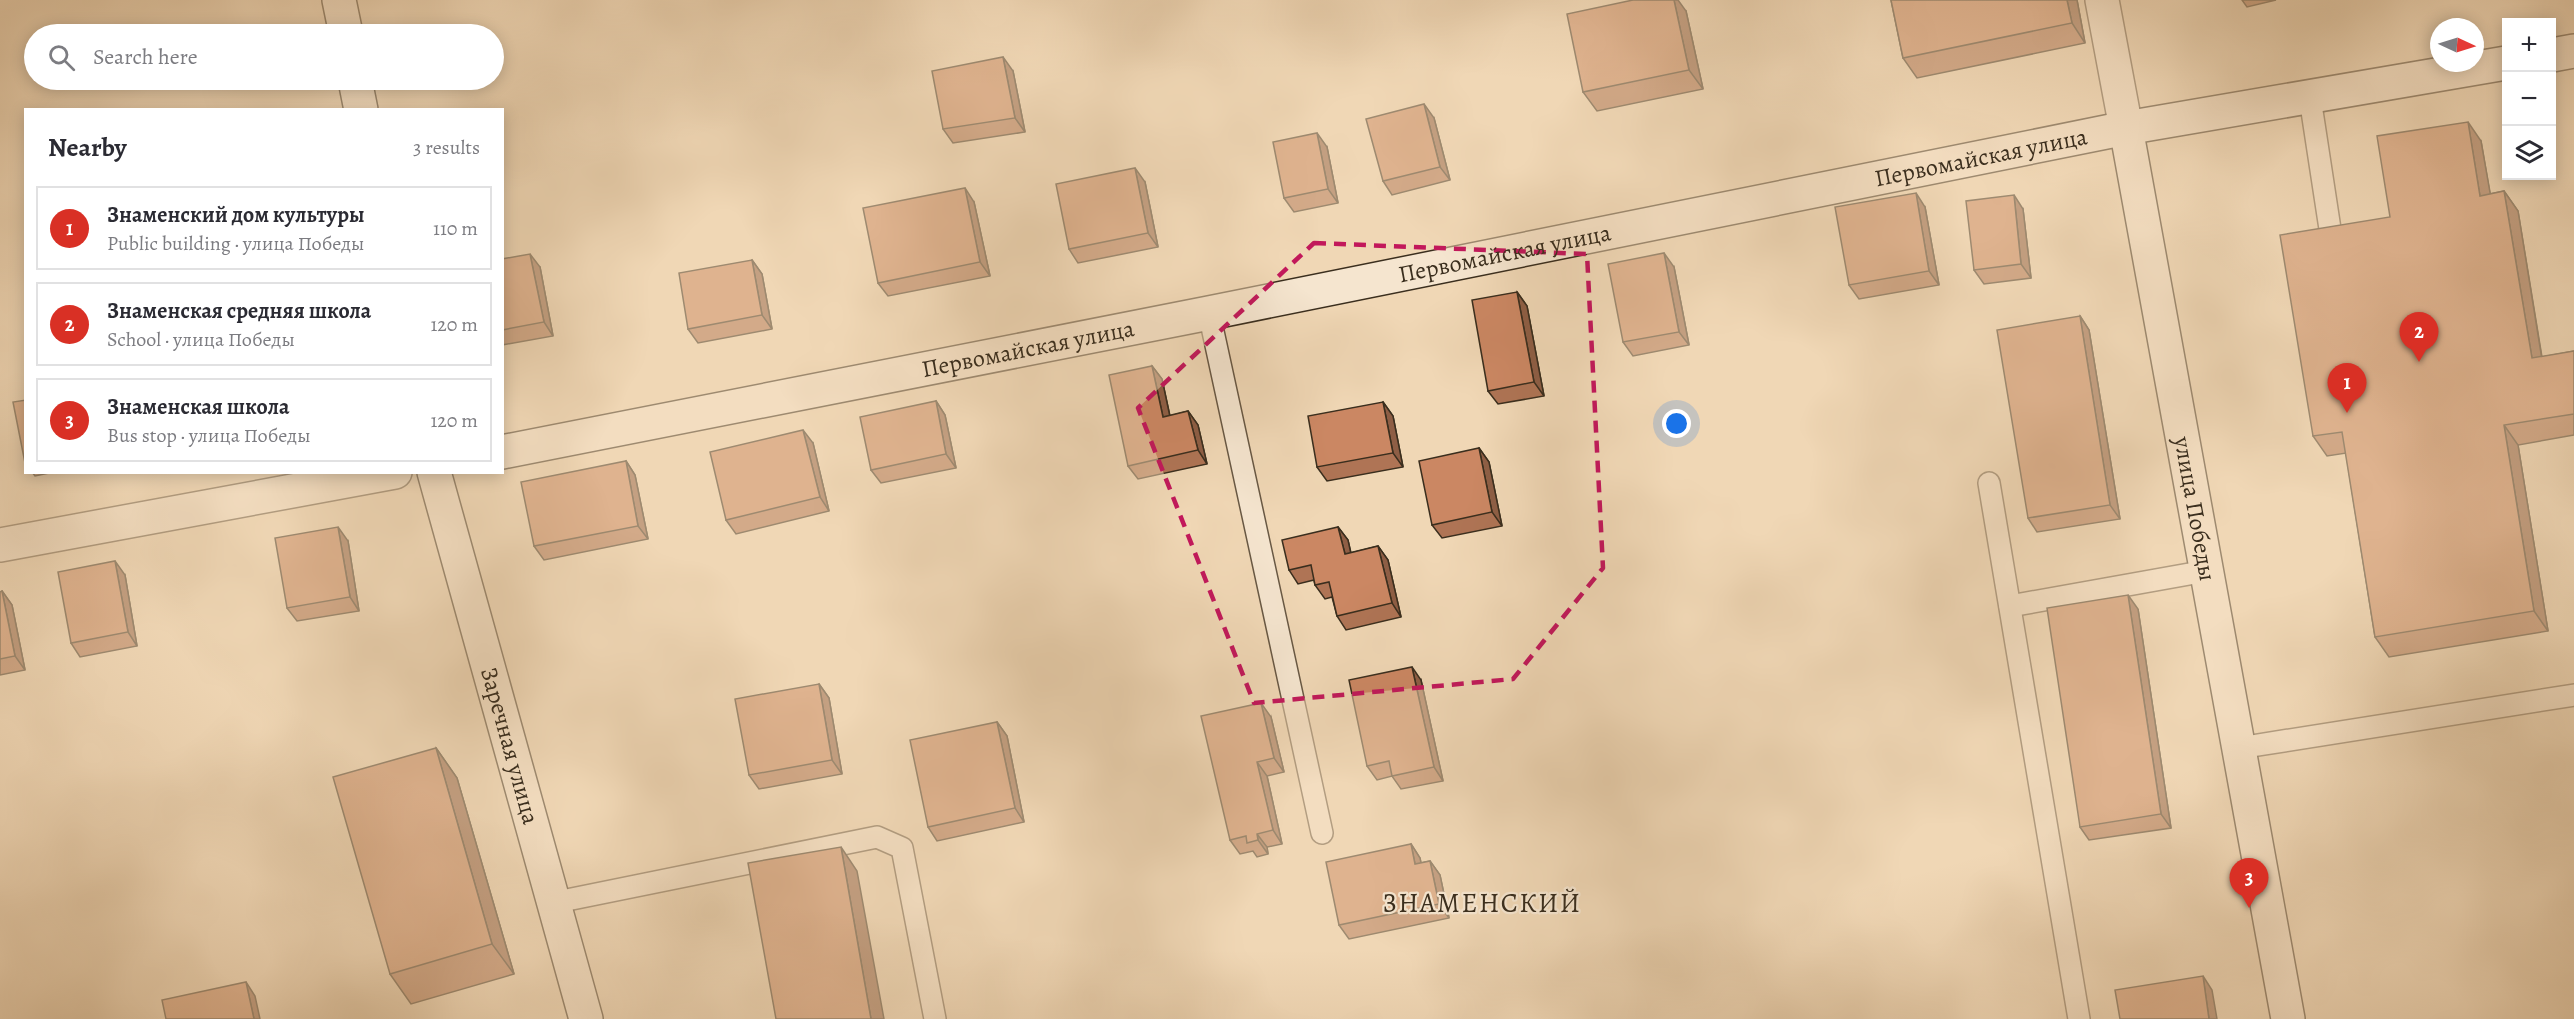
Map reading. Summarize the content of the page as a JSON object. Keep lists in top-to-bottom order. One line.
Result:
{"streets":{"main road":["Первомайская улица","улица Победы","Заречная улица"]},"crossings":[["Первомайская улица","улица Победы"]],"districts":["ЗНАМЕНСКИЙ"],"north":"right","page":{"map_buttons":["+","−"],"search":"Search here","heading":["Nearby","3 results"],"list":[{"mark":"1","name":"Знаменский дом культуры","note":"Public building · улица Победы","value":"110 m"},{"mark":"2","name":"Знаменская средняя школа","note":"School · улица Победы","value":"120 m"},{"mark":"3","name":"Знаменская школа","note":"Bus stop · улица Победы","value":"120 m"}],"pins":["2","1","3"]}}
